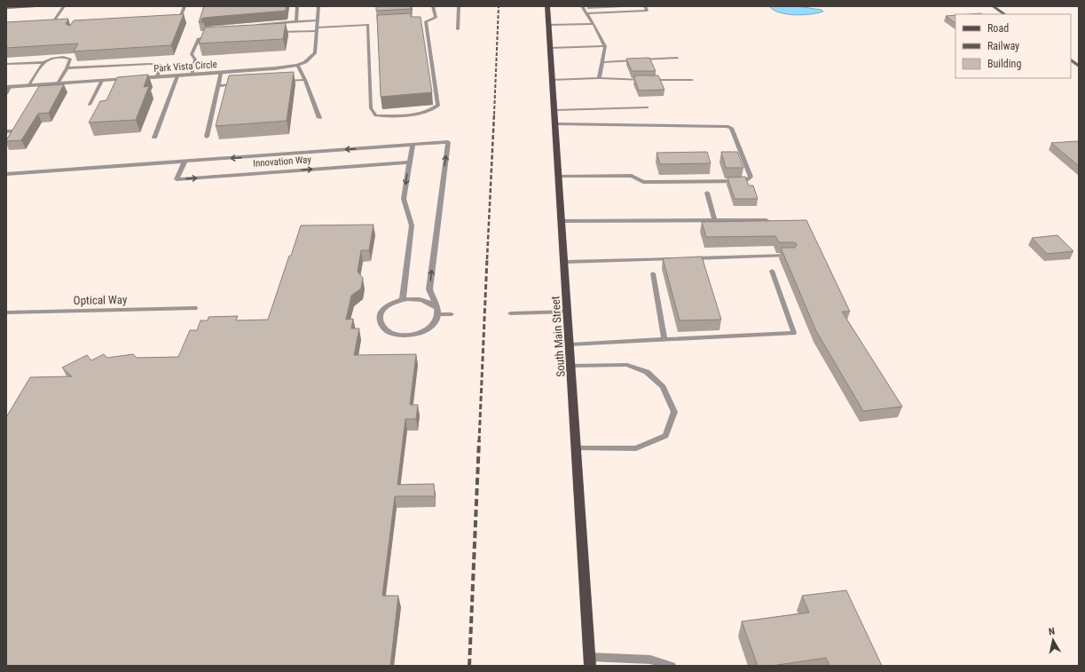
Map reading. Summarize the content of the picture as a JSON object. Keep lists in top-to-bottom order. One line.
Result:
{"streets":{"main road":["South Main Street"],"street":["Park Vista Circle","Innovation Way","Optical Way"]},"legend":["Road","Railway","Building"],"north":"top"}
